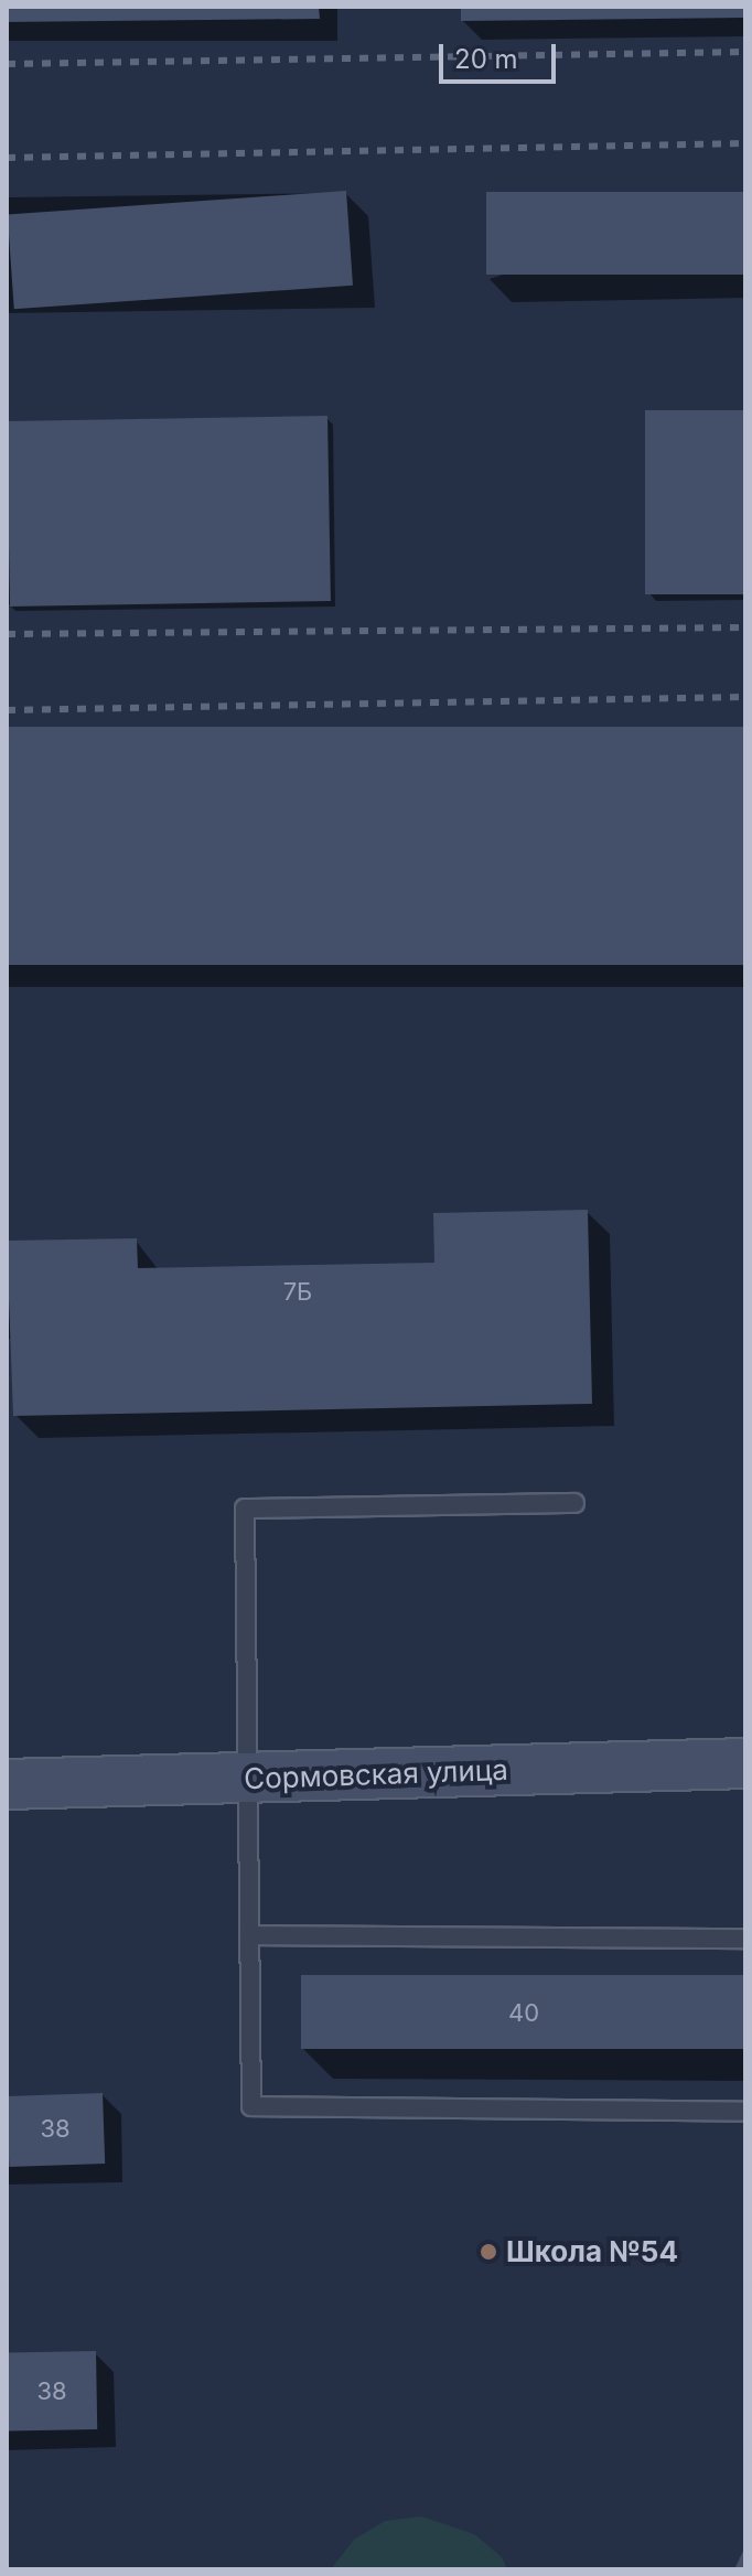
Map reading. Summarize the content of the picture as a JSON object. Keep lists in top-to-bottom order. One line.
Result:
{"streets":{"street":["Сормовская улица"]},"places":["Школа №54"],"house_numbers":["7Б","40","38","38"],"scale_bar":"20 m"}
